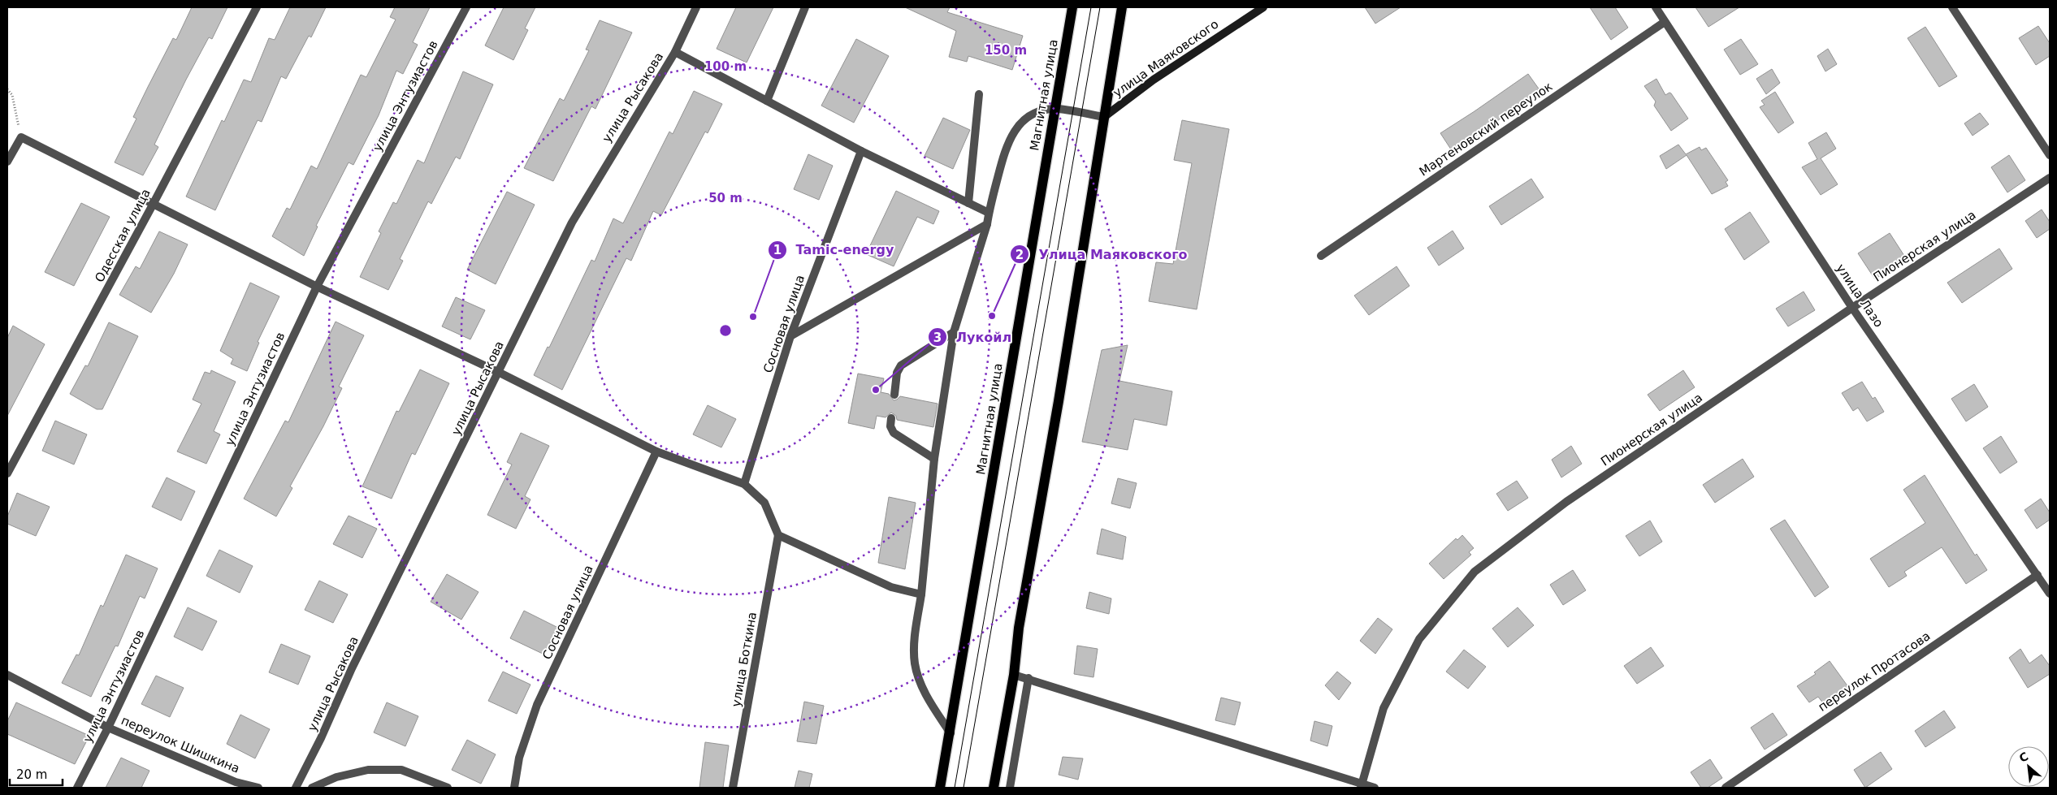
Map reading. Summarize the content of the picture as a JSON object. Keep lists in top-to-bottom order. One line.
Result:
{"streets":{"main road":["улица Маяковского","Магнитная улица"],"street":["улица Энтузиастов","улица Рысакова","Мартеновский переулок","Одесская улица","Пионерская улица","улица Лазо","Сосновая улица","улица Боткина","переулок Протасова","переулок Шишкина"]},"crossings":[["улица Энтузиастов","переулок Шишкина"],["Мартеновский переулок","улица Лазо"],["Пионерская улица","улица Лазо"],["улица Лазо","переулок Протасова"]],"places":["Улица Маяковского","Tamic-energy","Лукойл"],"scale_bar":"20 m","north":"top left","rings":["150 m","100 m","50 m"]}
